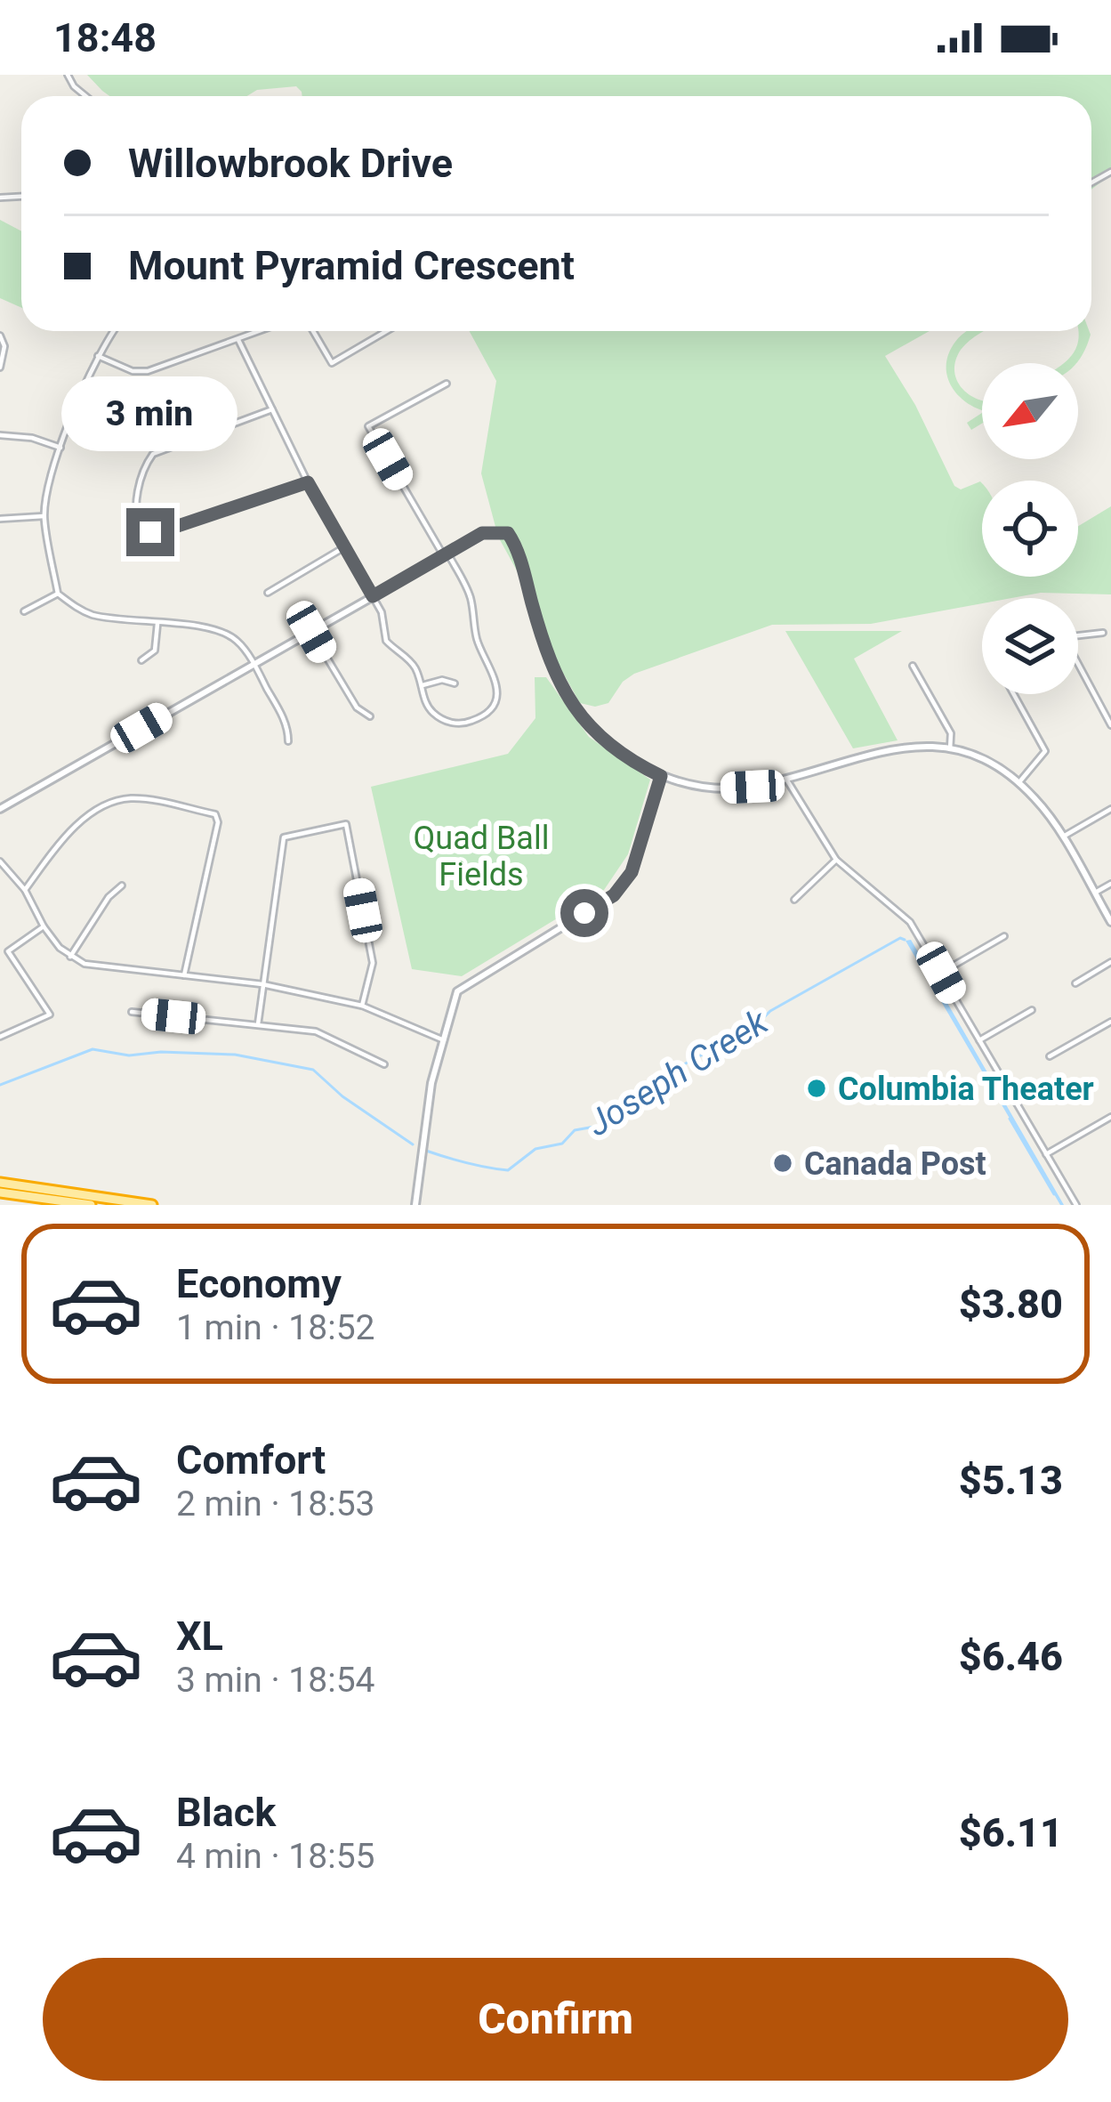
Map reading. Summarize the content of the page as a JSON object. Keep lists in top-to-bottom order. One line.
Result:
{"water":["Joseph Creek"],"parks":["Quad Ball Fields"],"places":["Columbia Theater","Canada Post"],"north":"bottom left","page":{"status":"18:48","banner":["Willowbrook Drive","Mount Pyramid Crescent"],"bubble":"3 min","list":[{"name":"Economy","note":"1 min · 18:52","value":"$3.80"},{"name":"Comfort","note":"2 min · 18:53","value":"$5.13"},{"name":"XL","note":"3 min · 18:54","value":"$6.46"},{"name":"Black","note":"4 min · 18:55","value":"$6.11"}],"buttons":"Confirm"}}
